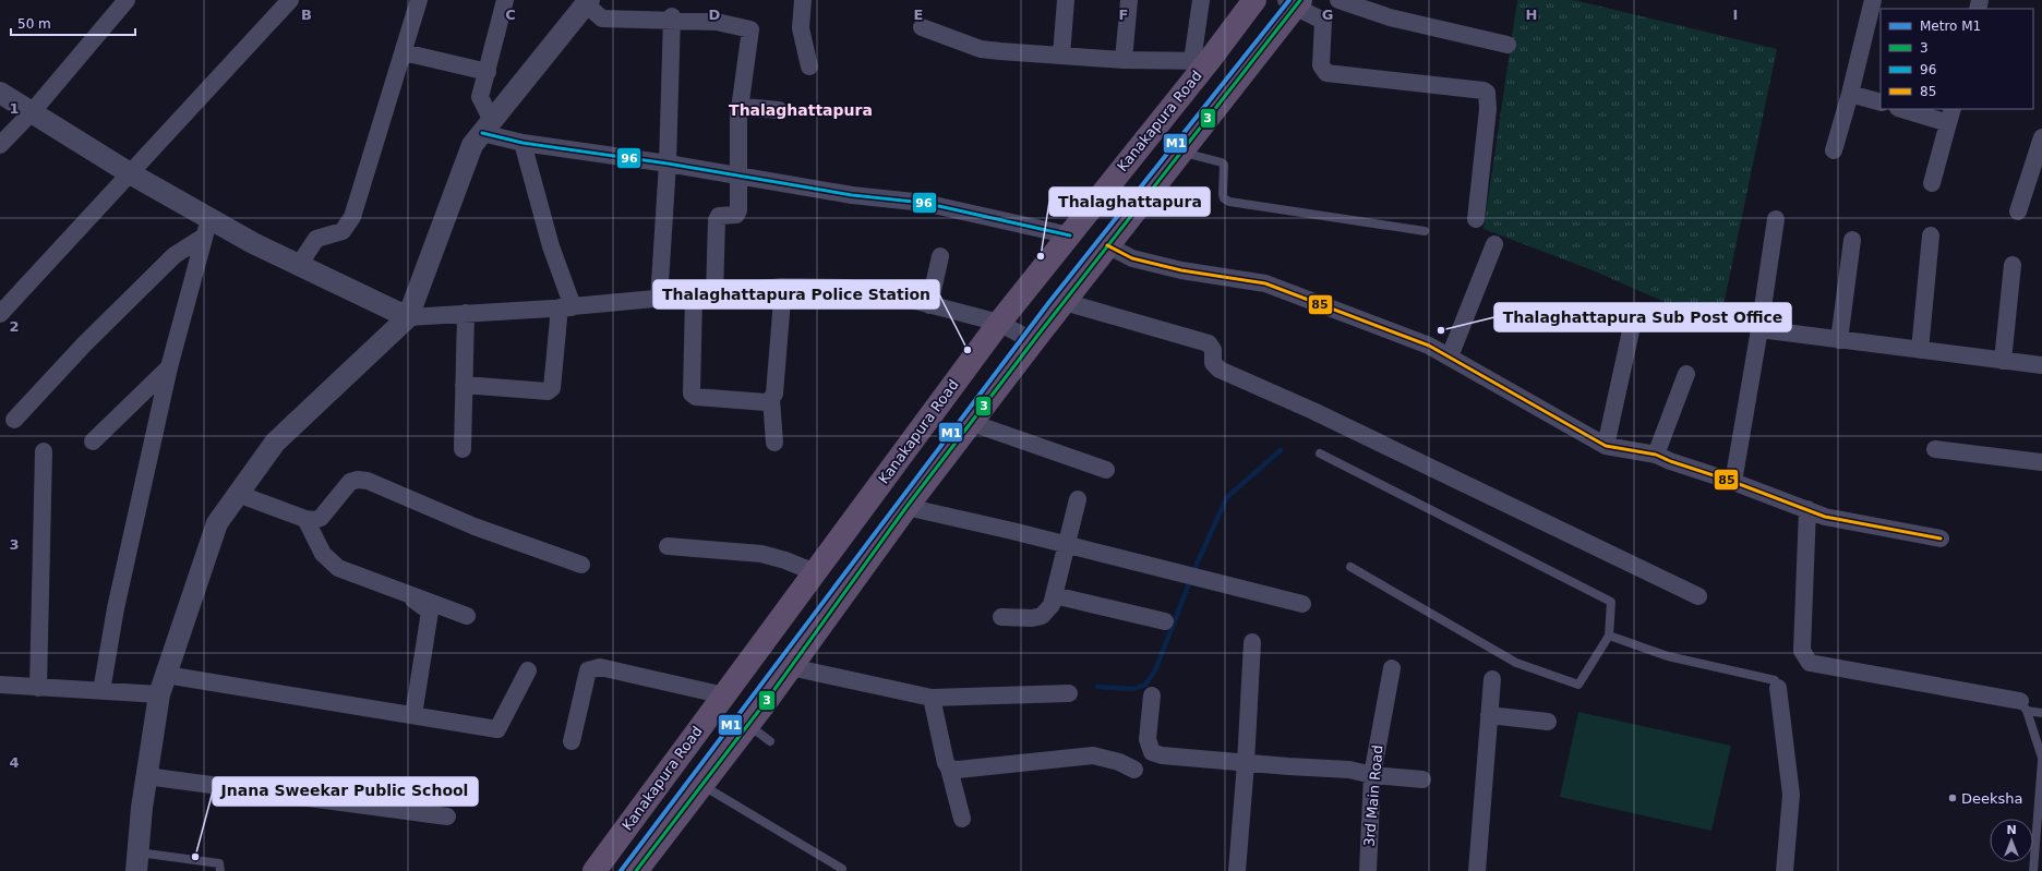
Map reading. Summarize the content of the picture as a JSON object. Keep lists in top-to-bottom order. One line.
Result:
{"streets":{"highway":["Kanakapura Road"],"street":["3rd Main Road"]},"districts":["Thalaghattapura"],"places":["Thalaghattapura","Thalaghattapura Sub Post Office","Thalaghattapura Police Station","Deeksha","Jnana Sweekar Public School"],"lines":["metro line M1","transit line 3","transit line 96","transit line 85"],"legend":["Metro M1","3","96","85"],"scale_bar":"50 m","north":"top","grid":{"columns":["B","C","D","E","F","G","H","I"],"rows":["1","2","3","4"]}}
